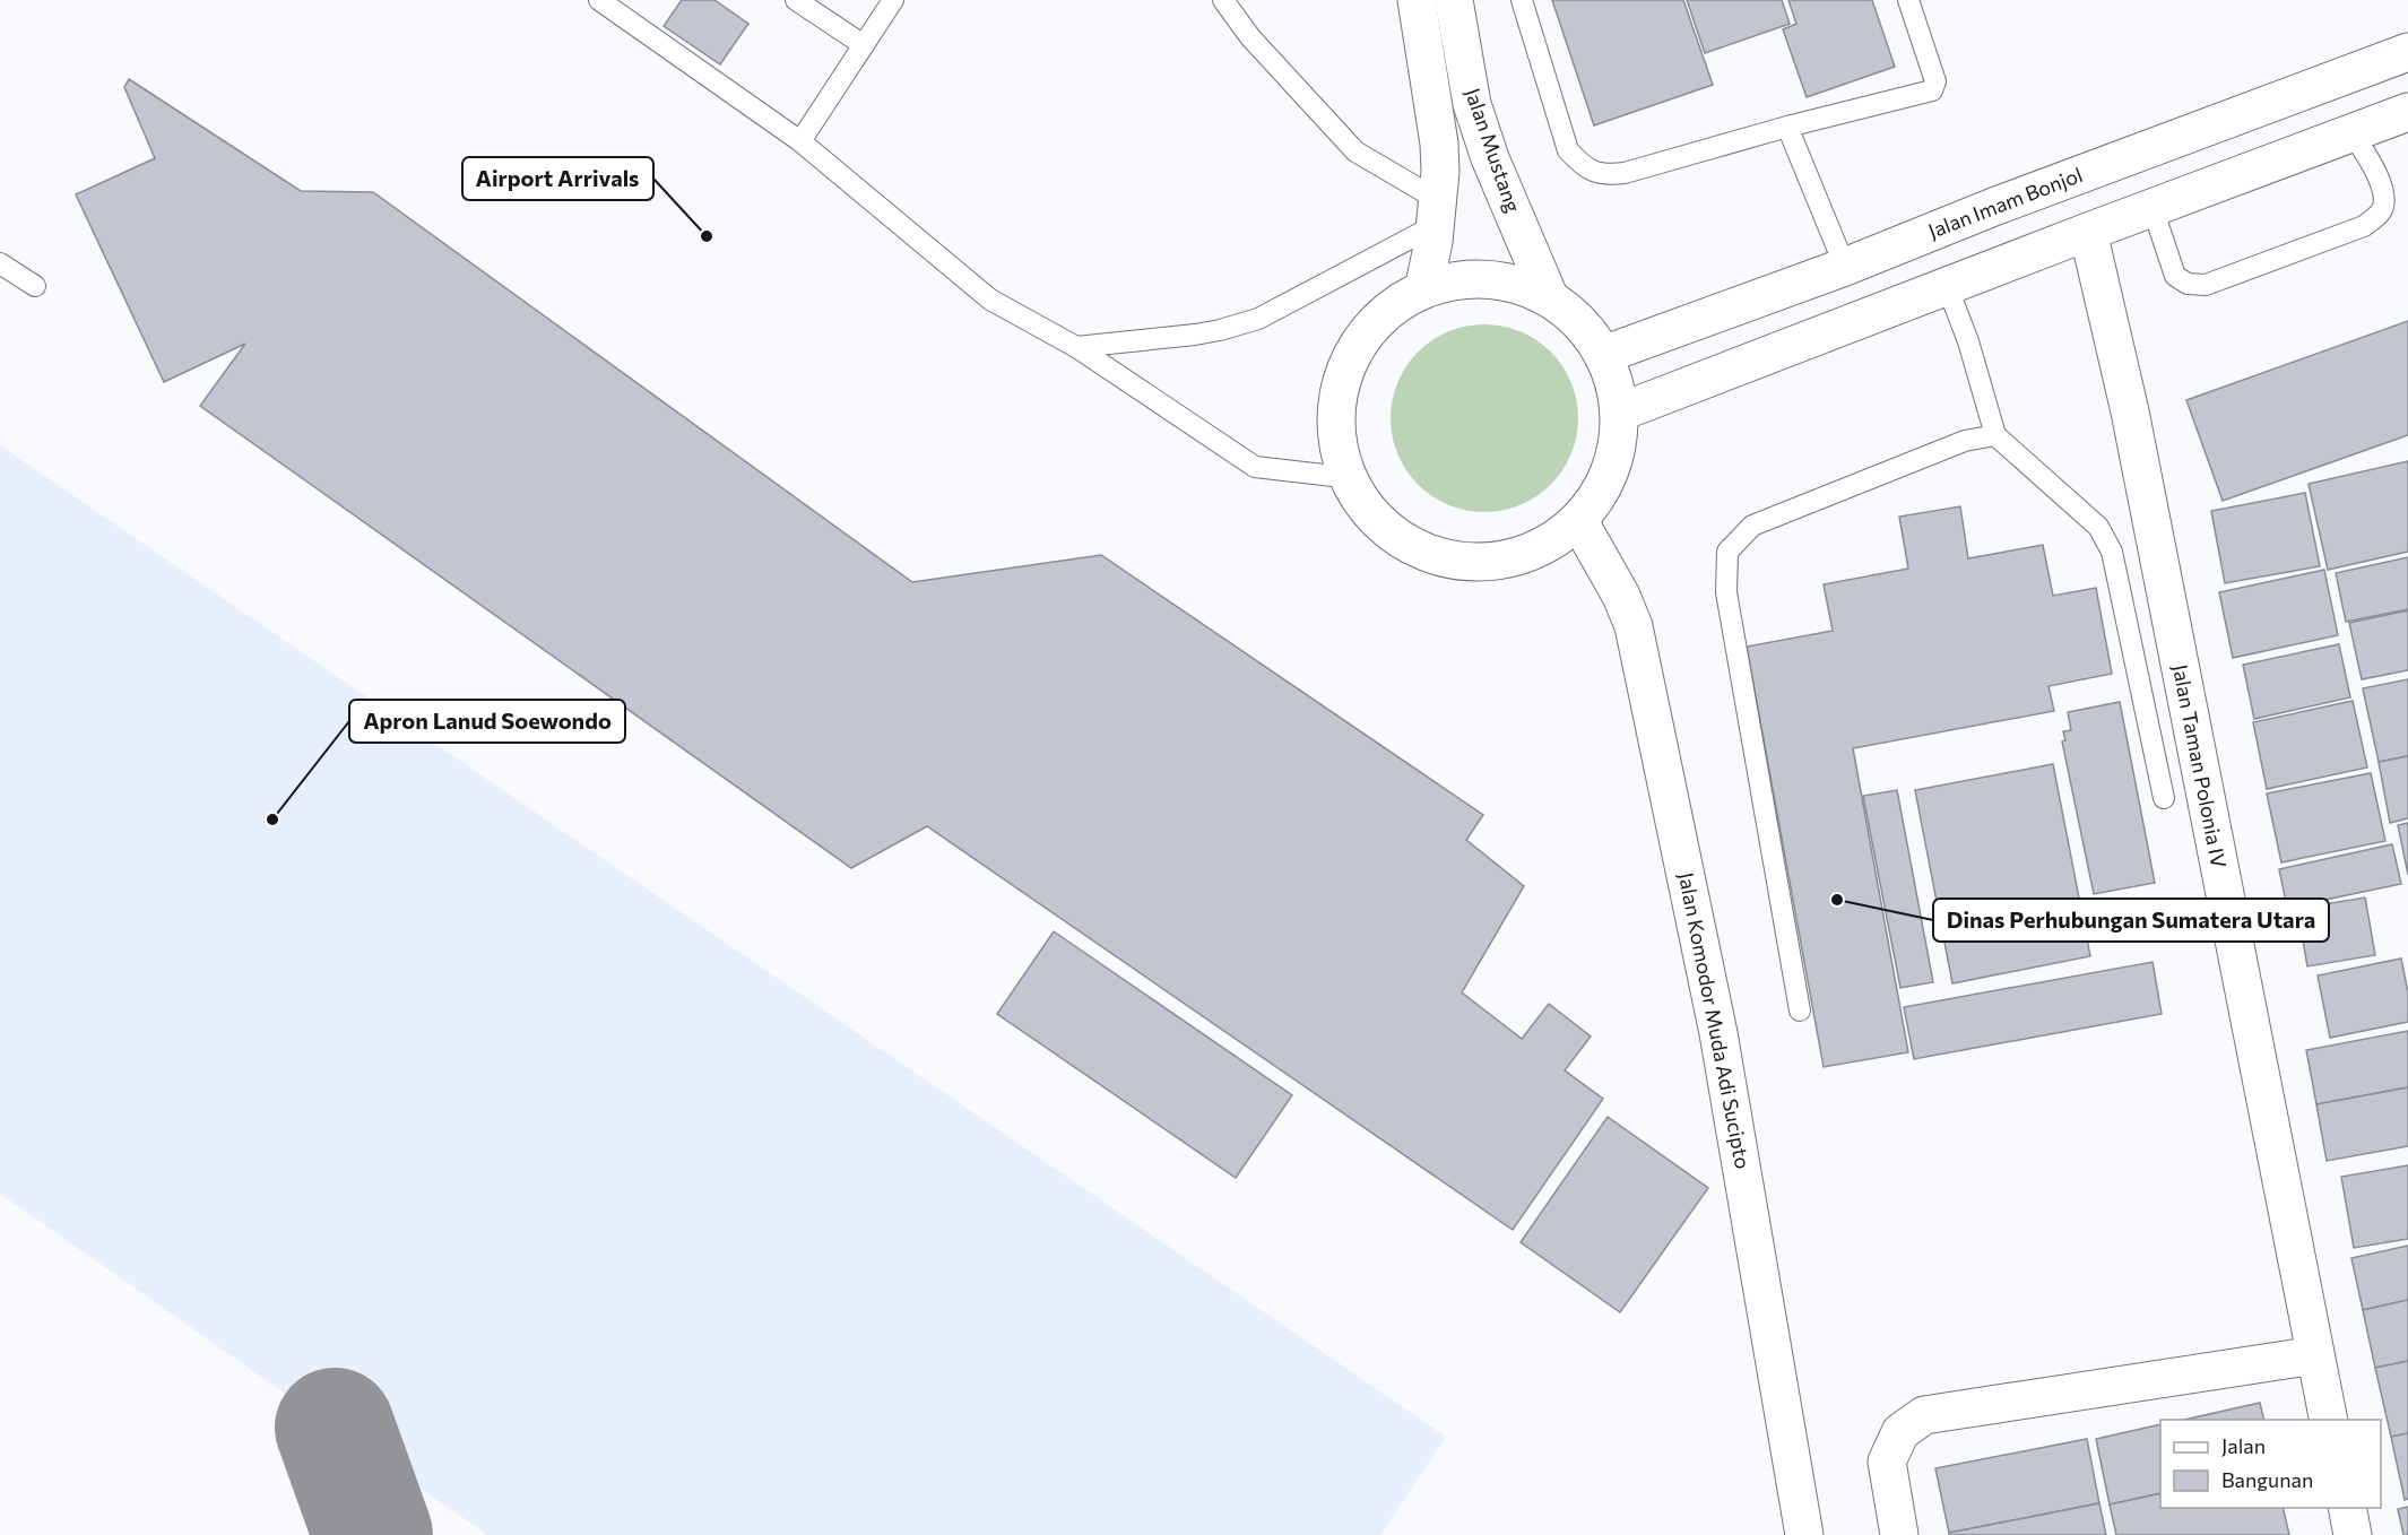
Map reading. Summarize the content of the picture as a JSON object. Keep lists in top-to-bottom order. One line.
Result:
{"streets":{"main road":["Jalan Mustang","Jalan Imam Bonjol","Jalan Taman Polonia IV","Jalan Komodor Muda Adi Sucipto"]},"places":["Airport Arrivals","Apron Lanud Soewondo","Dinas Perhubungan Sumatera Utara"],"legend":["Jalan","Bangunan"]}
